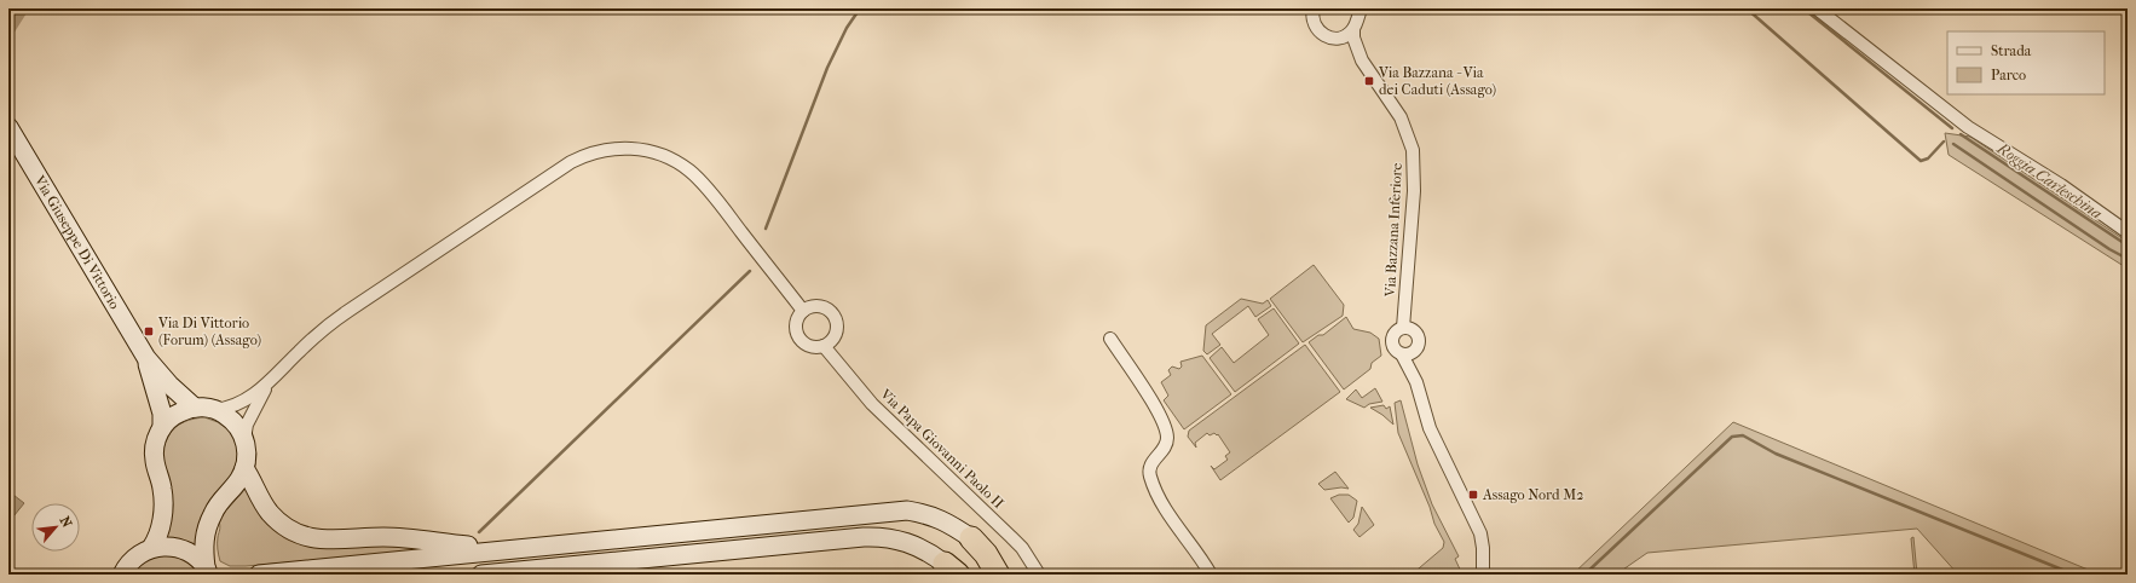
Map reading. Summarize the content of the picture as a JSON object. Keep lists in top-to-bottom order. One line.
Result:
{"streets":{"main road":["Via Giuseppe Di Vittorio"],"street":["Via Bazzana Inferiore","Via Papa Giovanni Paolo II"]},"water":["Roggia Carleschina"],"places":{"transit":["Via Bazzana - Via dei Caduti (Assago)","Via Di Vittorio (Forum) (Assago)","Assago Nord M2"]},"legend":["Strada","Parco"],"north":"top right"}
